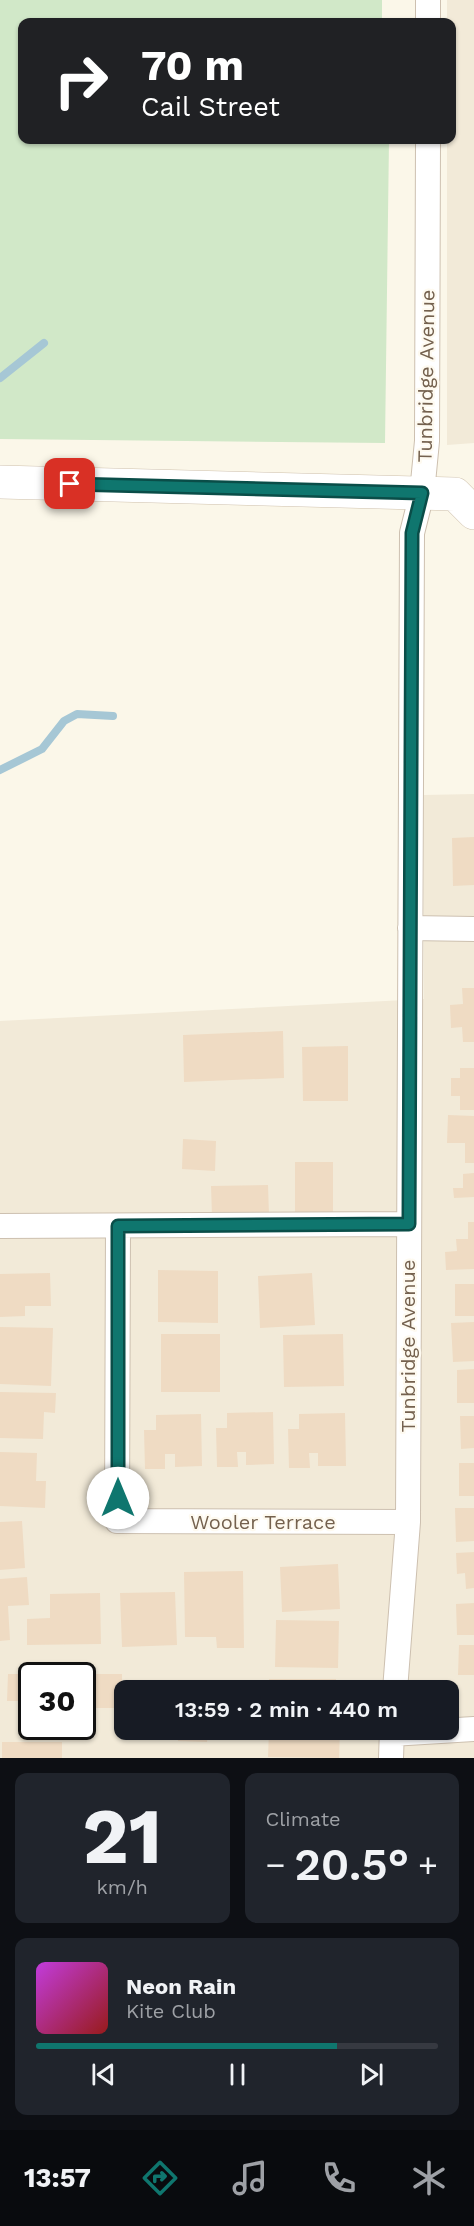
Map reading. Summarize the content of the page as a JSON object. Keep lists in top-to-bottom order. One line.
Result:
{"streets":{"street":["Tunbridge Avenue","Wooler Terrace"]},"crossings":[["Tunbridge Avenue","Wooler Terrace"]],"page":{"turn":["70 m","Cail Street"],"limit":"30","trip":"13:59 · 2 min · 440 m","tile":[["21","km/h"],"Climate"],"heat":["−","20.5°","+"],"song":["Neon Rain","Kite Club"],"tabs":"13:57"}}
